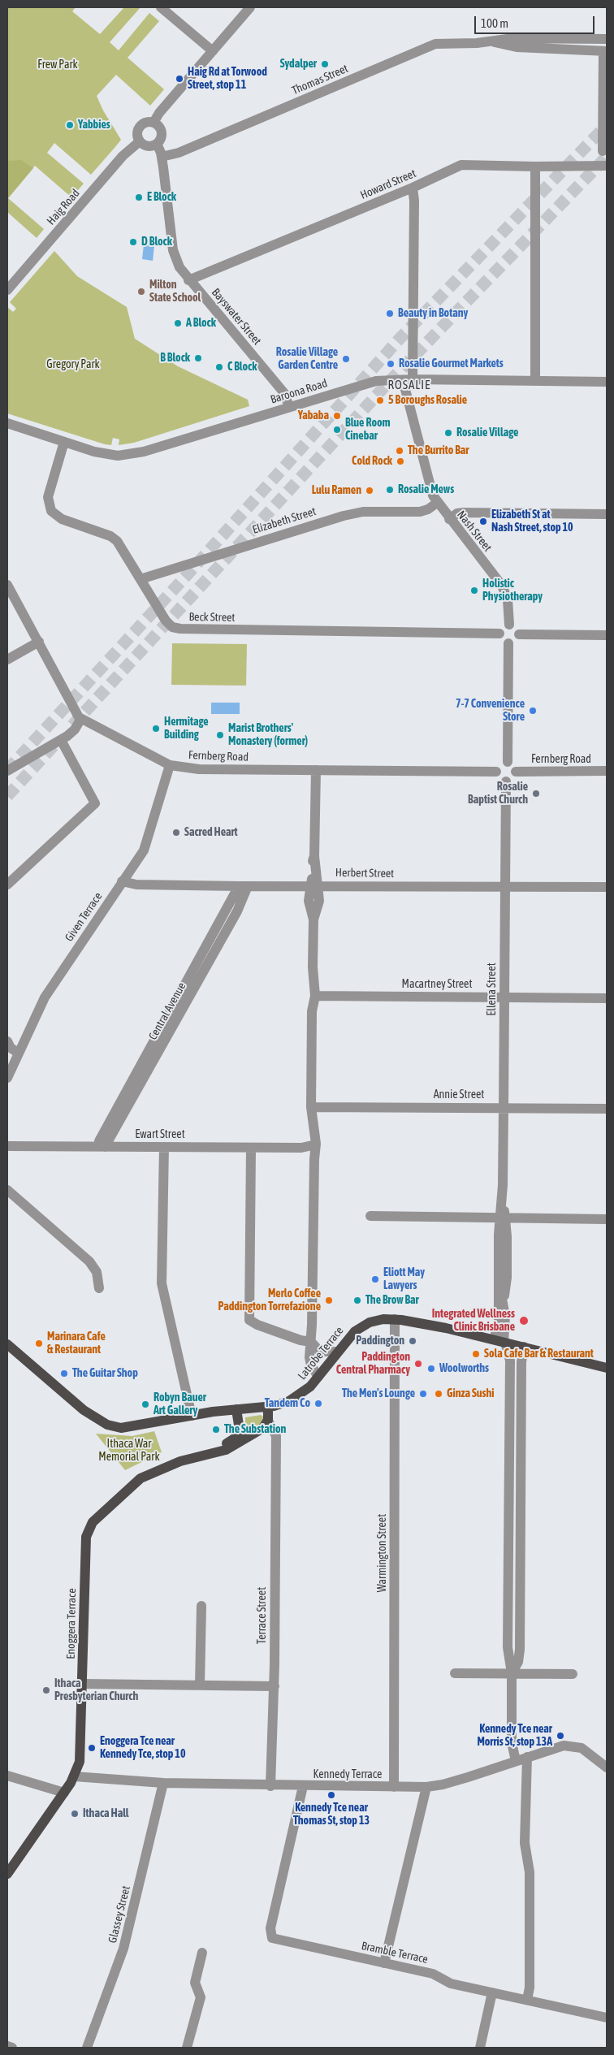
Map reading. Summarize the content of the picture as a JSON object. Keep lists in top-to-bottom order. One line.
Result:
{"streets":{"main road":["Latrobe Terrace","Enoggera Terrace"],"street":["Thomas Street","Howard Street","Haig Road","Bayswater Street","Baroona Road","Elizabeth Street","Nash Street","Beck Street","Fernberg Road","Herbert Street","Given Terrace","Macartney Street","Ellena Street","Central Avenue","Annie Street","Ewart Street","Warmington Street","Terrace Street","Kennedy Terrace","Glassey Street","Bramble Terrace"]},"crossings":[["Thomas Street","Bayswater Street"],["Howard Street","Bayswater Street"],["Howard Street","Nash Street"],["Haig Road","Bayswater Street"],["Bayswater Street","Baroona Road"],["Baroona Road","Nash Street"],["Baroona Road","Beck Street"],["Elizabeth Street","Nash Street"],["Elizabeth Street","Beck Street"],["Nash Street","Beck Street"],["Fernberg Road","Given Terrace"],["Fernberg Road","Ellena Street"],["Herbert Street","Given Terrace"],["Herbert Street","Ellena Street"],["Herbert Street","Central Avenue"],["Macartney Street","Ellena Street"],["Ellena Street","Annie Street"],["Ellena Street","Latrobe Terrace"],["Ellena Street","Kennedy Terrace"],["Central Avenue","Ewart Street"],["Latrobe Terrace","Warmington Street"],["Latrobe Terrace","Enoggera Terrace"],["Warmington Street","Kennedy Terrace"],["Terrace Street","Enoggera Terrace"],["Terrace Street","Kennedy Terrace"],["Enoggera Terrace","Kennedy Terrace"],["Kennedy Terrace","Glassey Street"],["Kennedy Terrace","Bramble Terrace"]],"districts":["ROSALIE"],"parks":["Frew Park","Gregory Park","Ithaca War Memorial Park"],"places":["Sydalper","Haig Rd at Torwood Street, stop 11","Yabbies","E Block","D Block","Milton State School","Beauty in Botany","A Block","B Block","Rosalie Village Garden Centre","Rosalie Gourmet Markets","C Block","5 Boroughs Rosalie","Yababa","Blue Room Cinebar","Rosalie Village","The Burrito Bar","Cold Rock","Rosalie Mews","Lulu Ramen","Elizabeth St at Nash Street, stop 10","Holistic Physiotherapy","7-7 Convenience Store","Hermitage Building","Marist Brothers' Monastery (former)","Rosalie Baptist Church","Sacred Heart","Eliott May Lawyers","Merlo Coffee Paddington Torrefazione","The Brow Bar","Integrated Wellness Clinic Brisbane","Paddington","Marinara Cafe & Restaurant","Sola Cafe Bar & Restaurant","Paddington Central Pharmacy","Woolworths","The Guitar Shop","The Men's Lounge","Ginza Sushi","Tandem Co","Robyn Bauer Art Gallery","The Substation","Ithaca Presbyterian Church","Kennedy Tce near Morris St, stop 13A","Enoggera Tce near Kennedy Tce, stop 10","Kennedy Tce near Thomas St, stop 13","Ithaca Hall"],"scale_bar":"100 m"}
